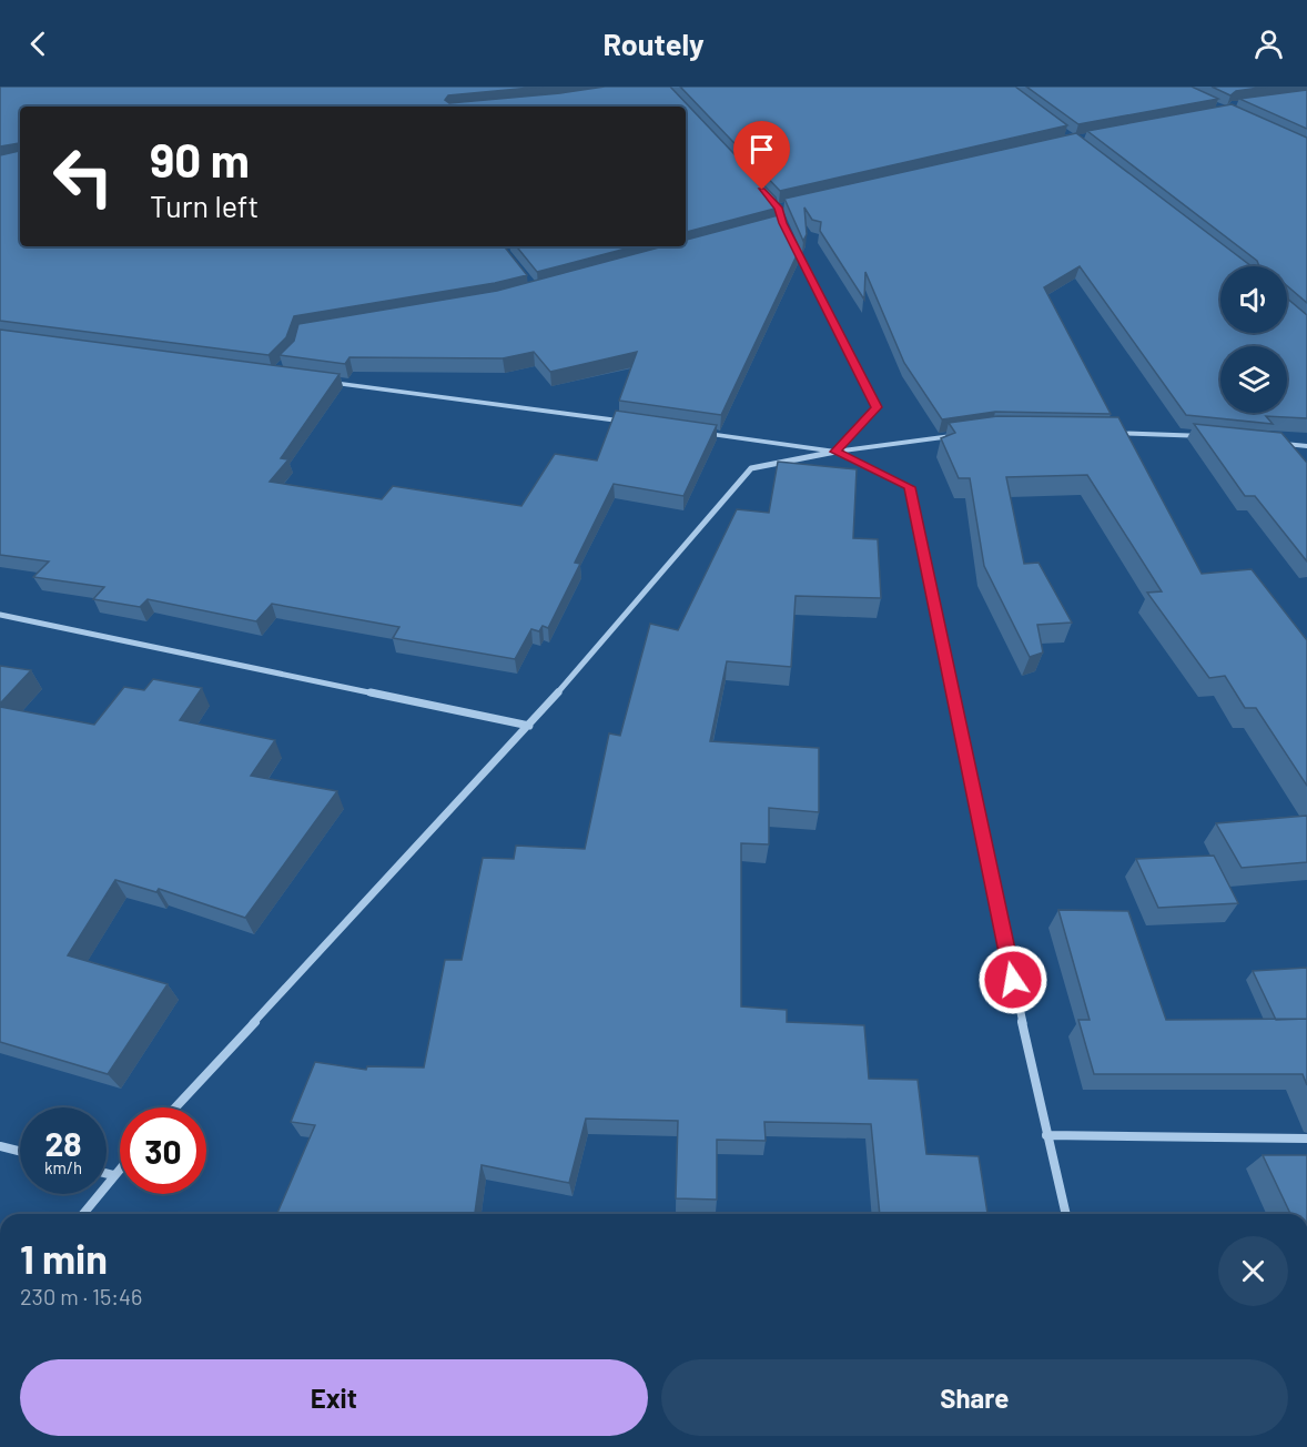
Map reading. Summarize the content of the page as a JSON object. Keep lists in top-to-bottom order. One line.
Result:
{"page":{"header":"Routely","turn":["90 m","Turn left"],"speed":"28 km/h","limit":"30","heading":["1 min","230 m · 15:46"],"buttons":["Exit","Share"]}}
